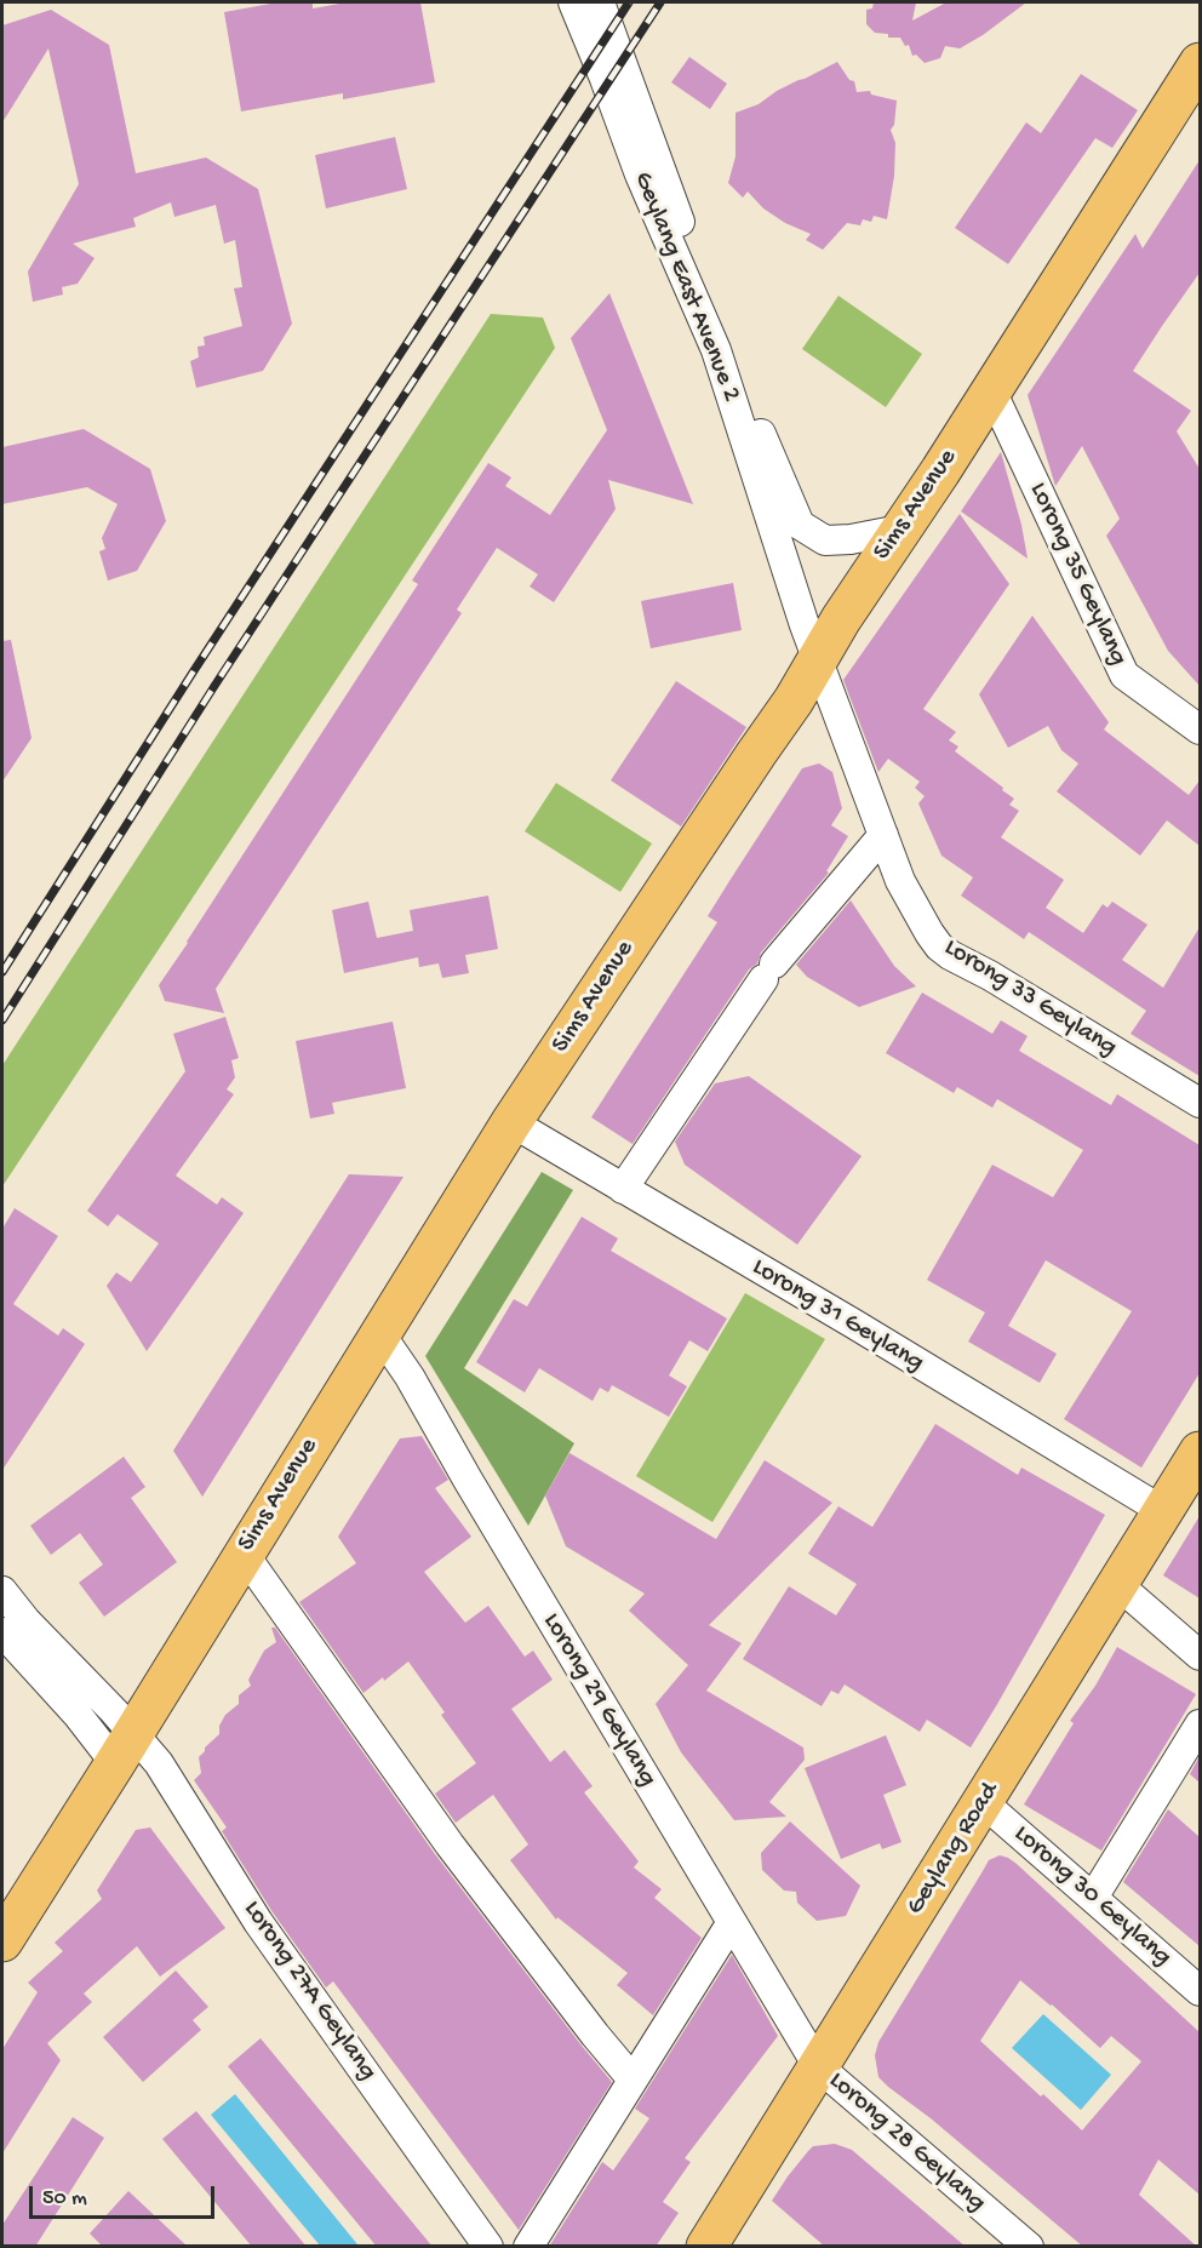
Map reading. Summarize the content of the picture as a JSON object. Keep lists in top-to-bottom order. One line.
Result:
{"streets":{"main road":["Sims Avenue","Geylang Road"],"street":["Geylang East Avenue 2","Lorong 35 Geylang","Lorong 33 Geylang","Lorong 31 Geylang","Lorong 29 Geylang","Lorong 30 Geylang","Lorong 27A Geylang","Lorong 28 Geylang"]},"crossings":[["Geylang East Avenue 2","Sims Avenue"],["Geylang East Avenue 2","Lorong 33 Geylang"],["Sims Avenue","Lorong 35 Geylang"],["Sims Avenue","Lorong 33 Geylang"],["Sims Avenue","Lorong 31 Geylang"],["Sims Avenue","Lorong 29 Geylang"],["Sims Avenue","Lorong 27A Geylang"],["Lorong 31 Geylang","Geylang Road"],["Lorong 29 Geylang","Geylang Road"],["Lorong 29 Geylang","Lorong 28 Geylang"],["Geylang Road","Lorong 30 Geylang"],["Geylang Road","Lorong 28 Geylang"]],"scale_bar":"50 m"}
